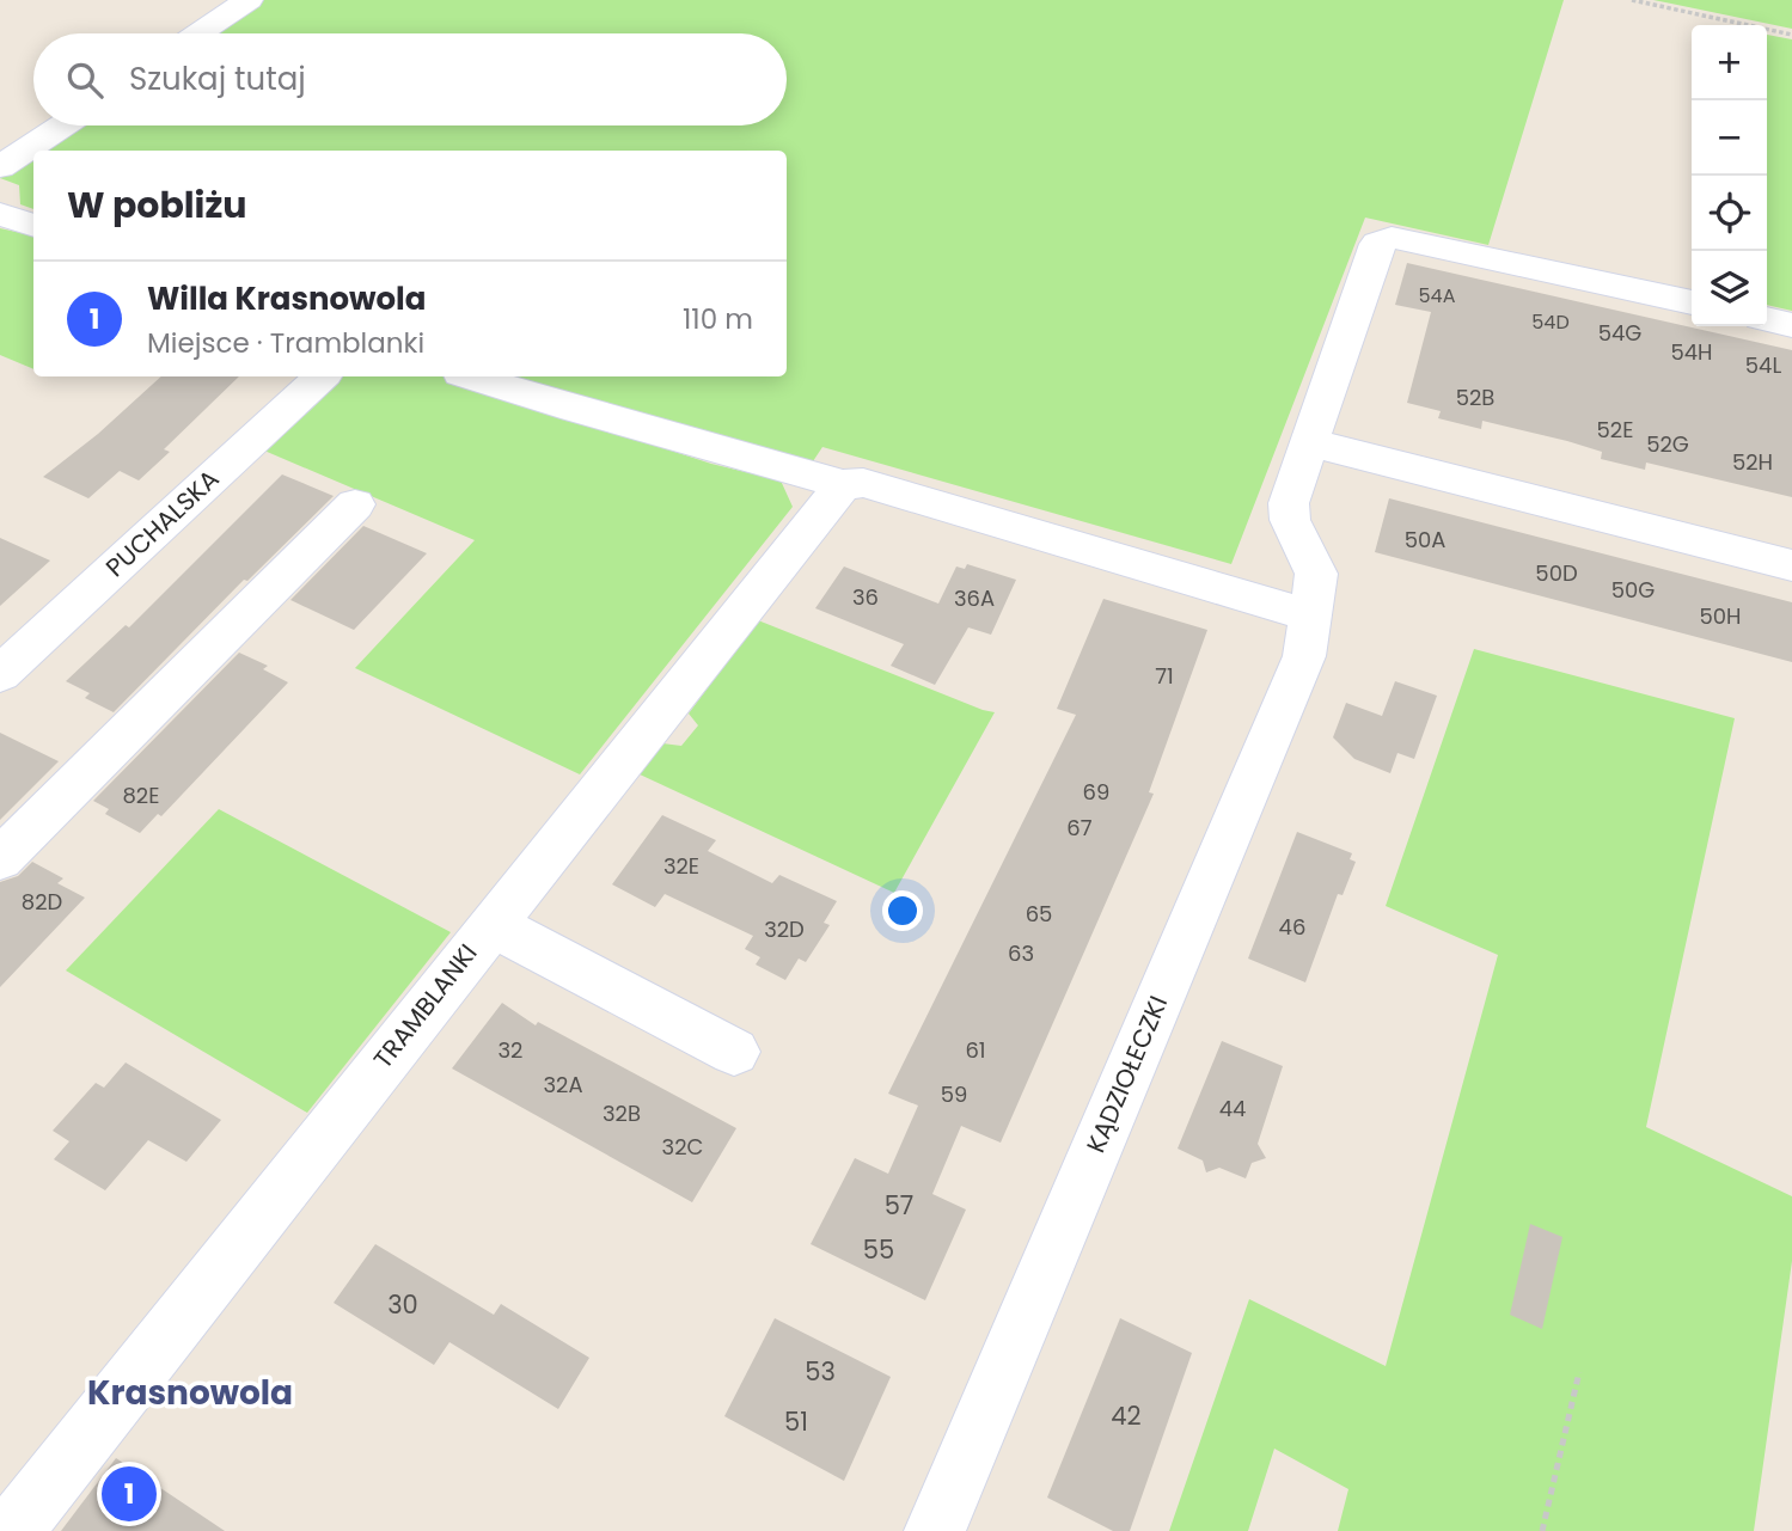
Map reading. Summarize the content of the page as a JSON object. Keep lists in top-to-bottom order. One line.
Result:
{"streets":{"street":["PUCHALSKA","TRAMBLANKI","KĄDZIOŁECZKI"]},"districts":["Krasnowola"],"house_numbers":["54A","54D","54G","54H","54L","52B","52E","52G","52H","50A","50D","50G","36","36A","50H","71","69","82E","67","32E","82D","65","46","32D","63","32","61","32A","59","44","32B","32C","57","55","30","53","42","51"],"page":{"map_buttons":["+","−"],"search":"Szukaj tutaj","heading":"W pobliżu","list":[{"mark":"1","name":"Willa Krasnowola","note":"Miejsce · Tramblanki","value":"110 m"}],"pins":"1"}}
